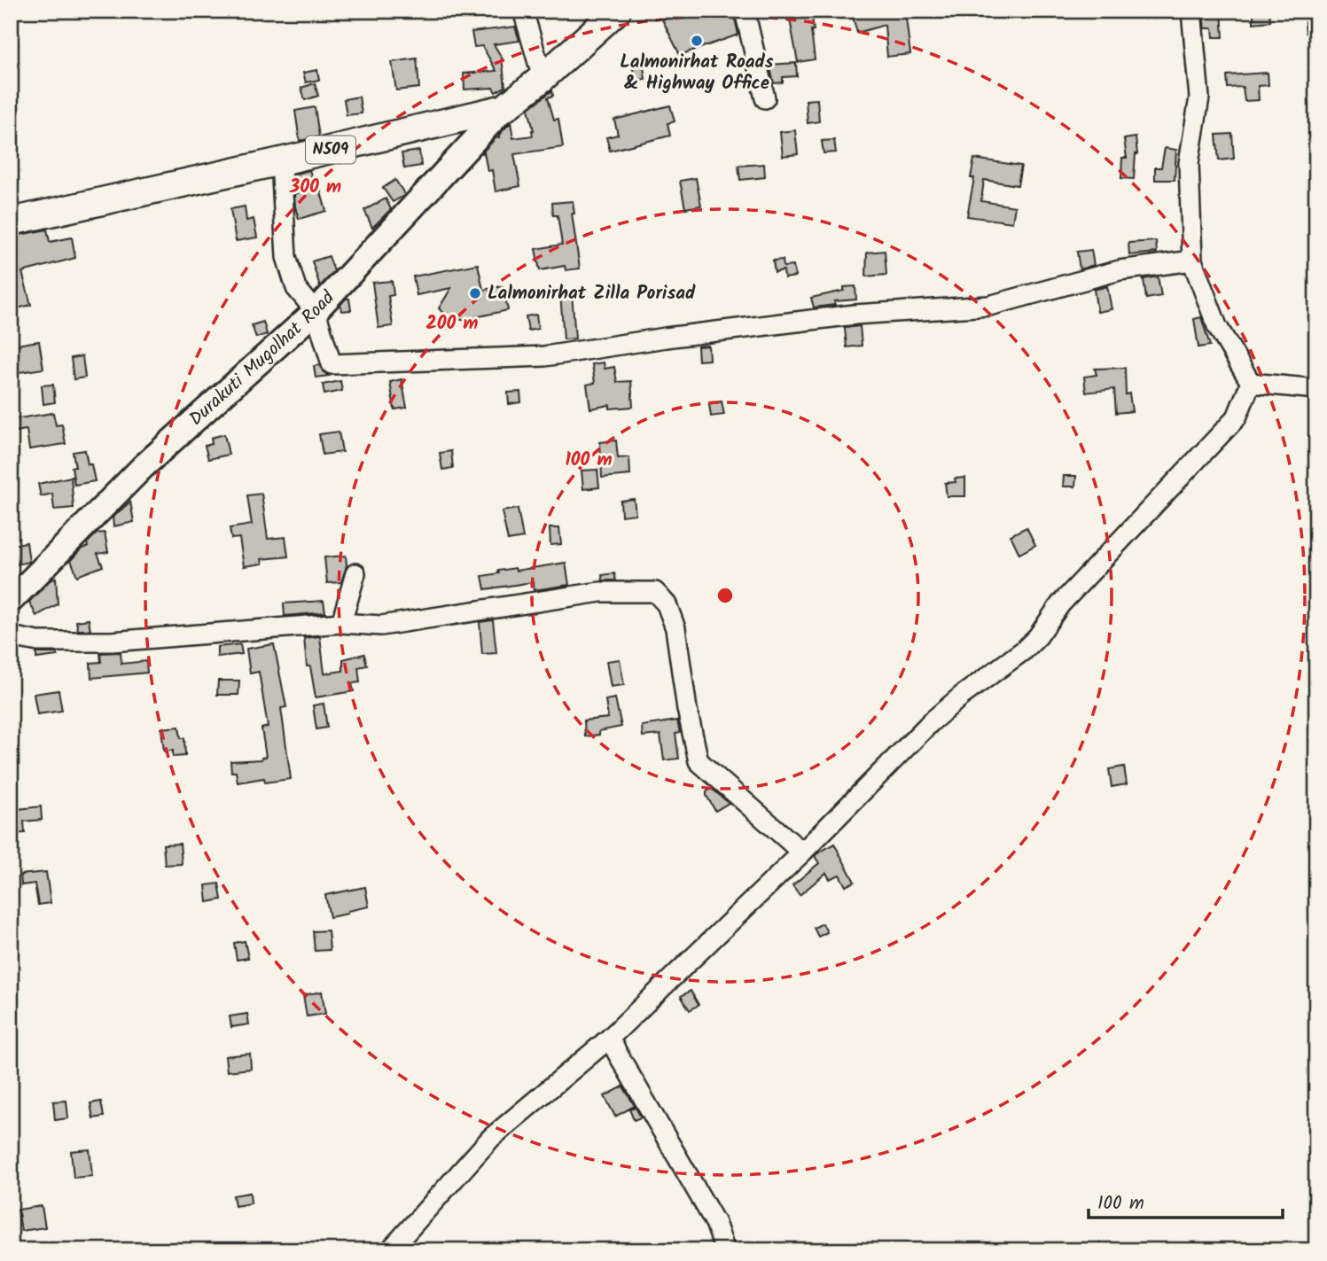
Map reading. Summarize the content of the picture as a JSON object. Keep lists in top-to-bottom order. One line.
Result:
{"streets":{"highway":["N509"],"main road":["Durakuti Mugolhat Road"]},"crossings":[["N509","Durakuti Mugolhat Road"]],"places":["Lalmonirhat Roads & Highway Office","Lalmonirhat Zilla Porisad"],"scale_bar":"100 m","rings":["300 m","200 m","100 m"]}
